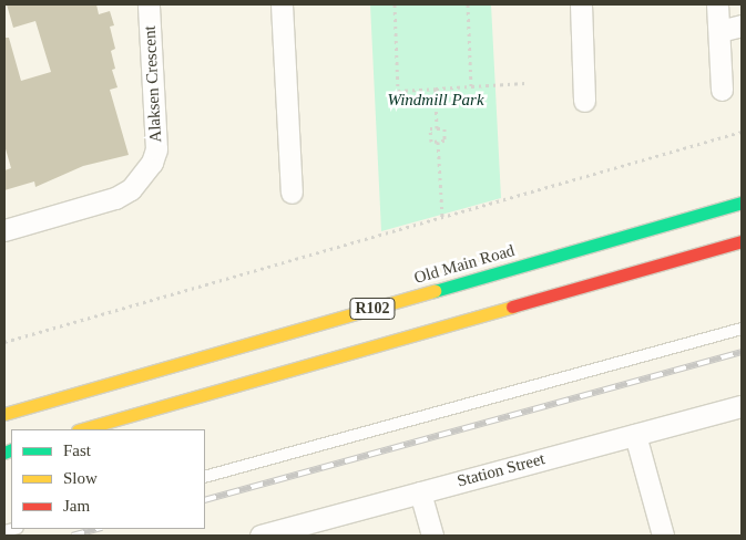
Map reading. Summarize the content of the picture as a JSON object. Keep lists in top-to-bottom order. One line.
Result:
{"streets":{"main road":["Old Main Road","R102"],"street":["Alaksen Crescent","Station Street"]},"parks":["Windmill Park"],"legend":["Fast","Slow","Jam"]}
